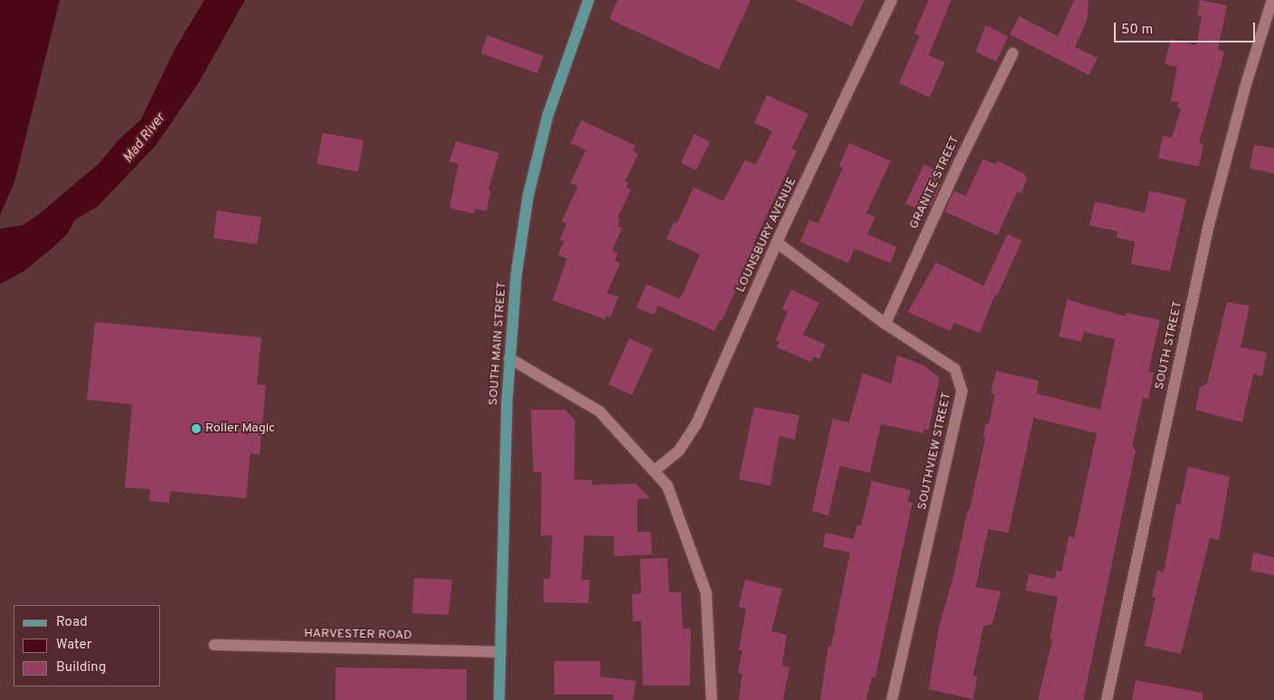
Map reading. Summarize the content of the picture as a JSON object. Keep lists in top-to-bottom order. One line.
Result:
{"streets":{"main road":["SOUTH MAIN STREET"],"street":["GRANITE STREET","LOUNSBURY AVENUE","SOUTH STREET","SOUTHVIEW STREET","HARVESTER ROAD"]},"crossings":[["GRANITE STREET","SOUTHVIEW STREET"],["LOUNSBURY AVENUE","SOUTHVIEW STREET"],["SOUTH MAIN STREET","HARVESTER ROAD"]],"water":["Mad River"],"places":["Roller Magic"],"legend":["Road","Water","Building"],"scale_bar":"50 m"}
